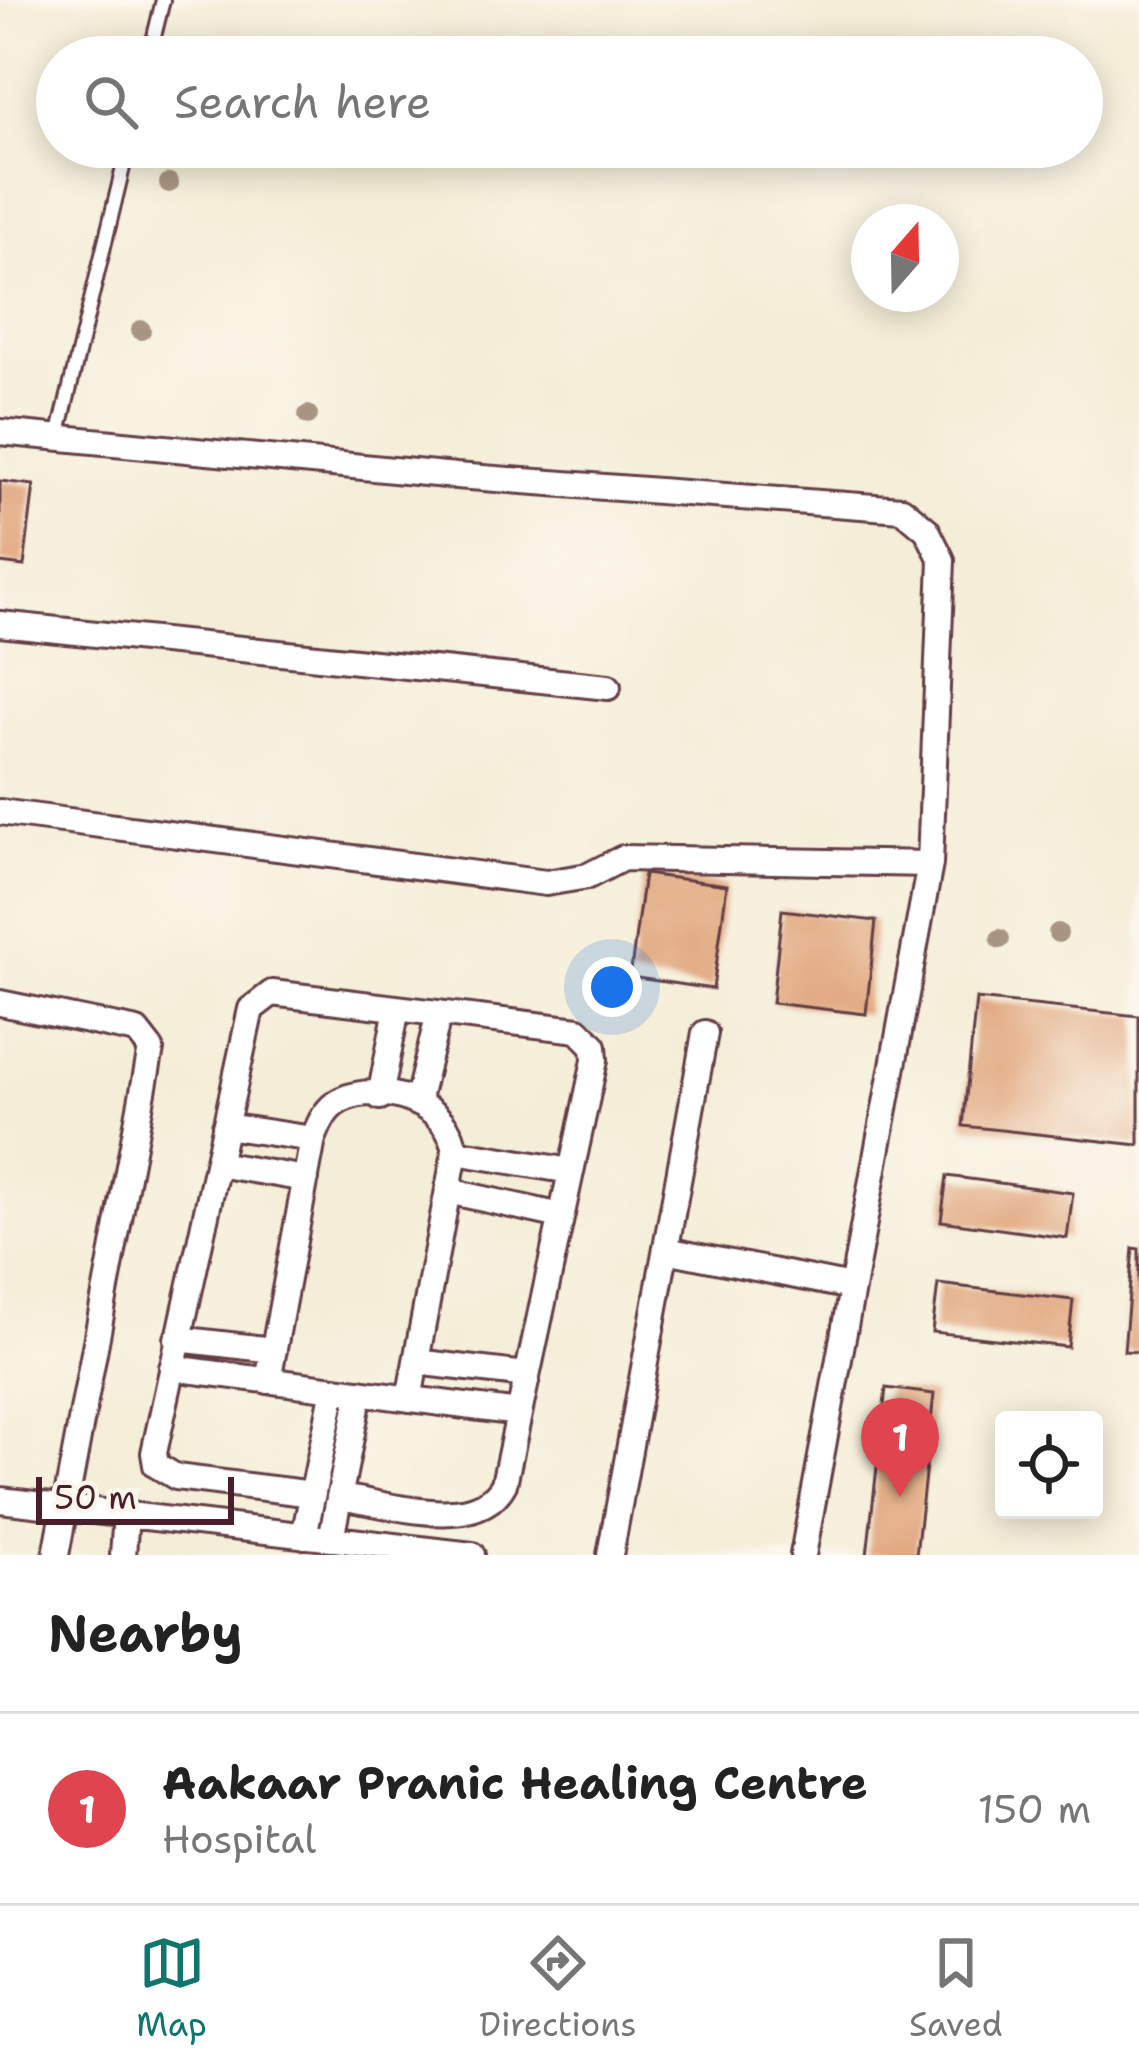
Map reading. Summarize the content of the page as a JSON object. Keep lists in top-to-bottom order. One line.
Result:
{"scale_bar":"50 m","north":"top","page":{"search":"Search here","pins":"1","scale":"50 m","heading":"Nearby","list":[{"mark":"1","name":"Aakaar Pranic Healing Centre","note":"Hospital","value":"150 m"}],"nav":["Map","Directions","Saved"]}}
